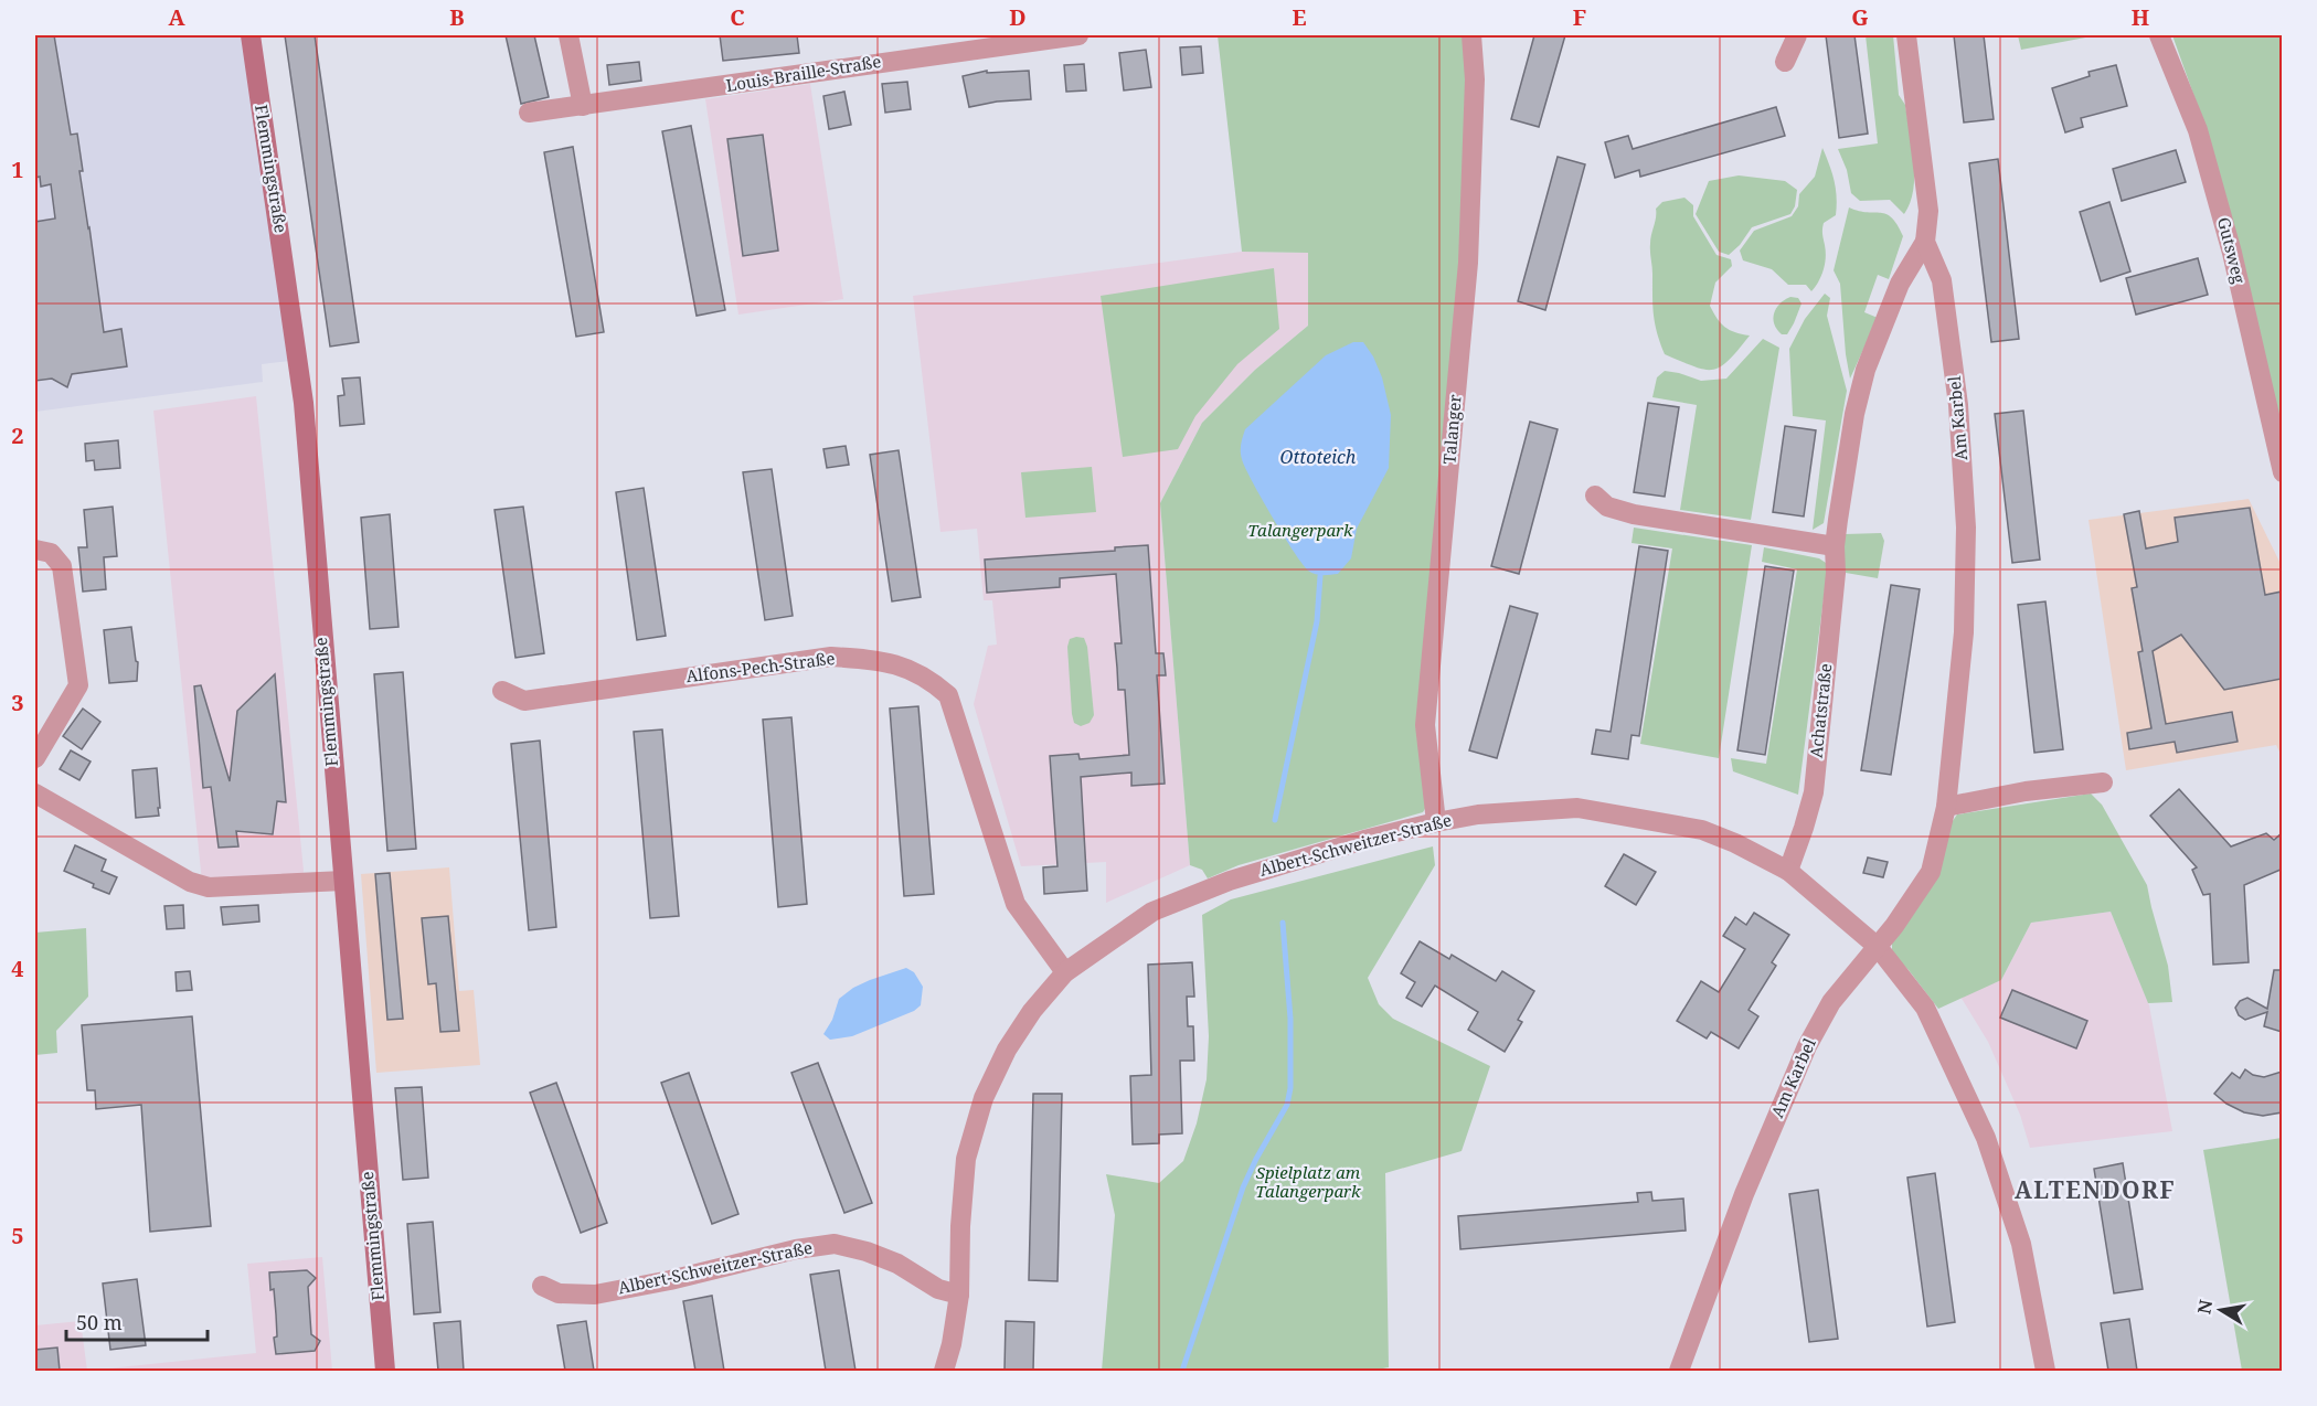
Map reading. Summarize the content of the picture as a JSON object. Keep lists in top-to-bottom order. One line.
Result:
{"streets":{"street":["Louis-Braille-Straße","Flemmingstraße","Gutsweg","Am Karbel","Talanger","Alfons-Pech-Straße","Achatstraße","Albert-Schweitzer-Straße"]},"crossings":[["Am Karbel","Achatstraße"],["Am Karbel","Albert-Schweitzer-Straße"],["Talanger","Albert-Schweitzer-Straße"],["Alfons-Pech-Straße","Albert-Schweitzer-Straße"],["Achatstraße","Albert-Schweitzer-Straße"]],"districts":["ALTENDORF"],"water":["Ottoteich"],"parks":["Talangerpark","Spielplatz am Talangerpark"],"scale_bar":"50 m","north":"left","grid":{"columns":["A","B","C","D","E","F","G","H"],"rows":["1","2","3","4","5"]}}
